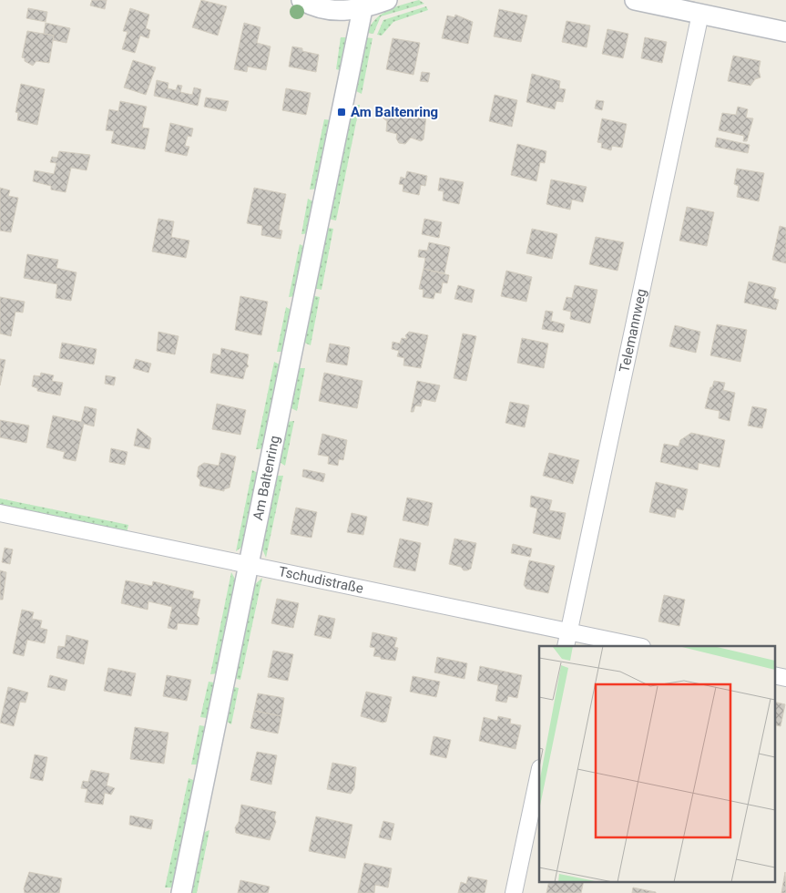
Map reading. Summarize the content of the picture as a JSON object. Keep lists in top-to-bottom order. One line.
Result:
{"streets":{"street":["Telemannweg","Am Baltenring","Tschudistraße"]},"crossings":[["Telemannweg","Tschudistraße"],["Am Baltenring","Tschudistraße"]],"places":{"transit":["Am Baltenring"]}}
